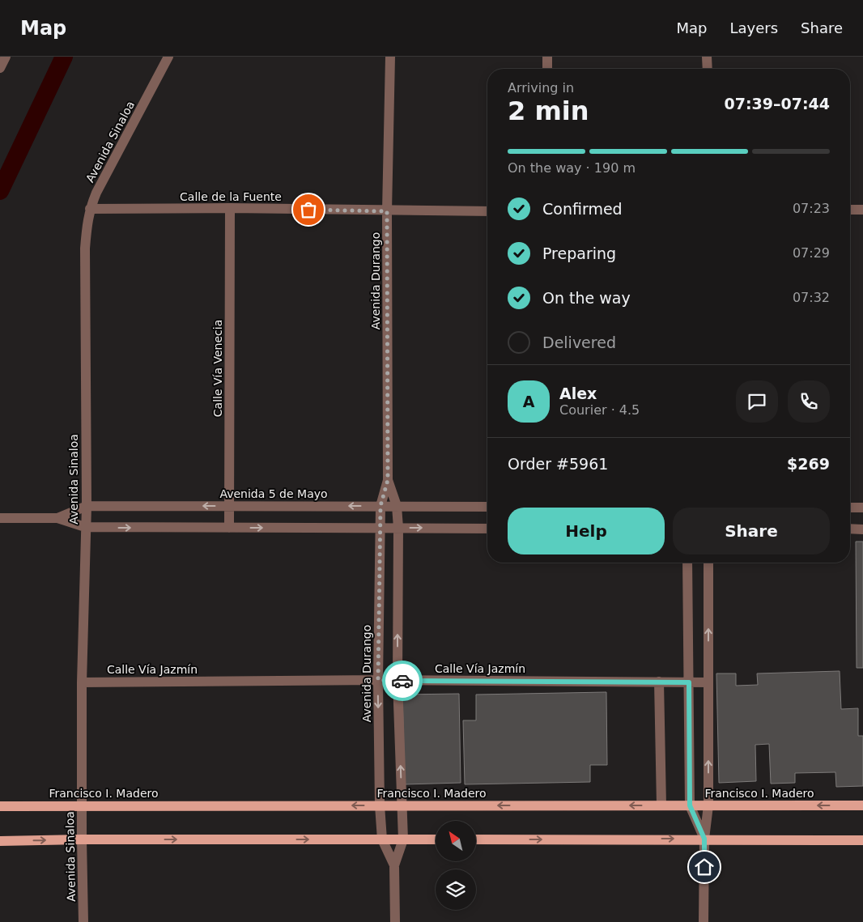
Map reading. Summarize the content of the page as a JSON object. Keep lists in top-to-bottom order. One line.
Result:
{"streets":{"main road":["Francisco I. Madero"],"street":["Avenida Sinaloa","Calle de la Fuente","Avenida Durango","Calle Vía Venecia","Avenida 5 de Mayo","Calle Vía Jazmín"]},"crossings":[["Avenida Sinaloa","Calle de la Fuente"],["Avenida Sinaloa","Avenida 5 de Mayo"],["Avenida Sinaloa","Calle Vía Jazmín"],["Avenida Sinaloa","Francisco I. Madero"],["Calle de la Fuente","Avenida Durango"],["Calle de la Fuente","Calle Vía Venecia"],["Avenida Durango","Avenida 5 de Mayo"],["Avenida Durango","Calle Vía Jazmín"],["Avenida Durango","Francisco I. Madero"],["Calle Vía Venecia","Avenida 5 de Mayo"]],"north":"top left","page":{"header":"Map","nav":["Map","Layers","Share"],"heading":["2 min","Arriving in","07:39–07:44"],"panel":["Alex","Courier · 4.5","Order #5961","$269"],"bar":"On the way · 190 m","list":[["Confirmed","07:23"],["Preparing","07:29"],["On the way","07:32"],"Delivered"],"round":"A","buttons":["Help","Share"]}}
